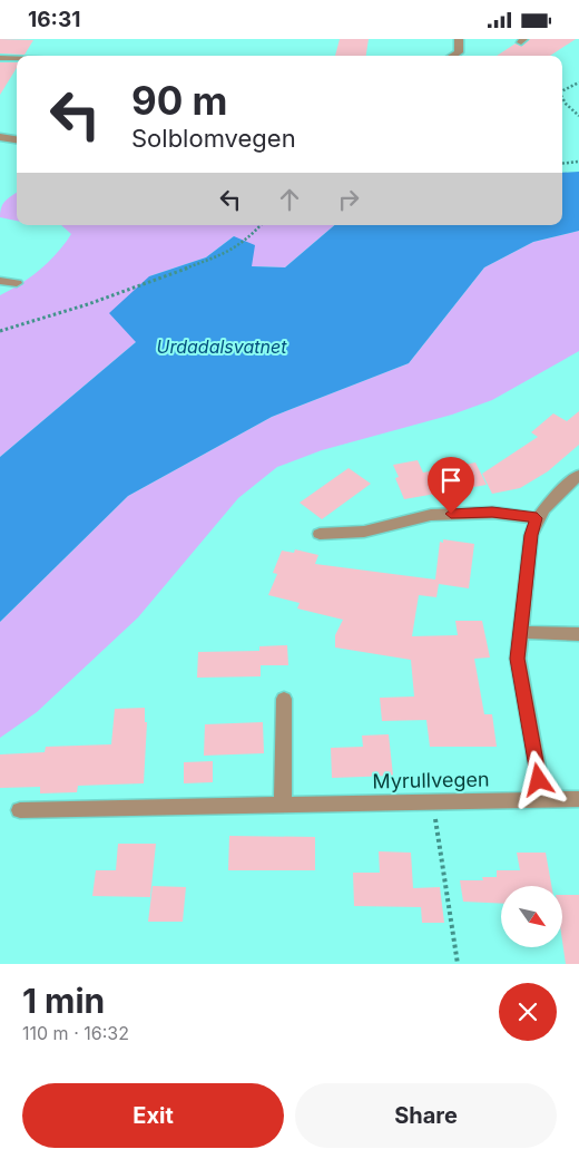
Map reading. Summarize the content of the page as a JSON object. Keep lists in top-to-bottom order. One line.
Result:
{"streets":{"street":["Myrullvegen"]},"water":["Urdadalsvatnet"],"north":"bottom right","page":{"status":"16:31","turn":["90 m","Solblomvegen"],"heading":["1 min","110 m · 16:32"],"buttons":["Exit","Share"]}}
